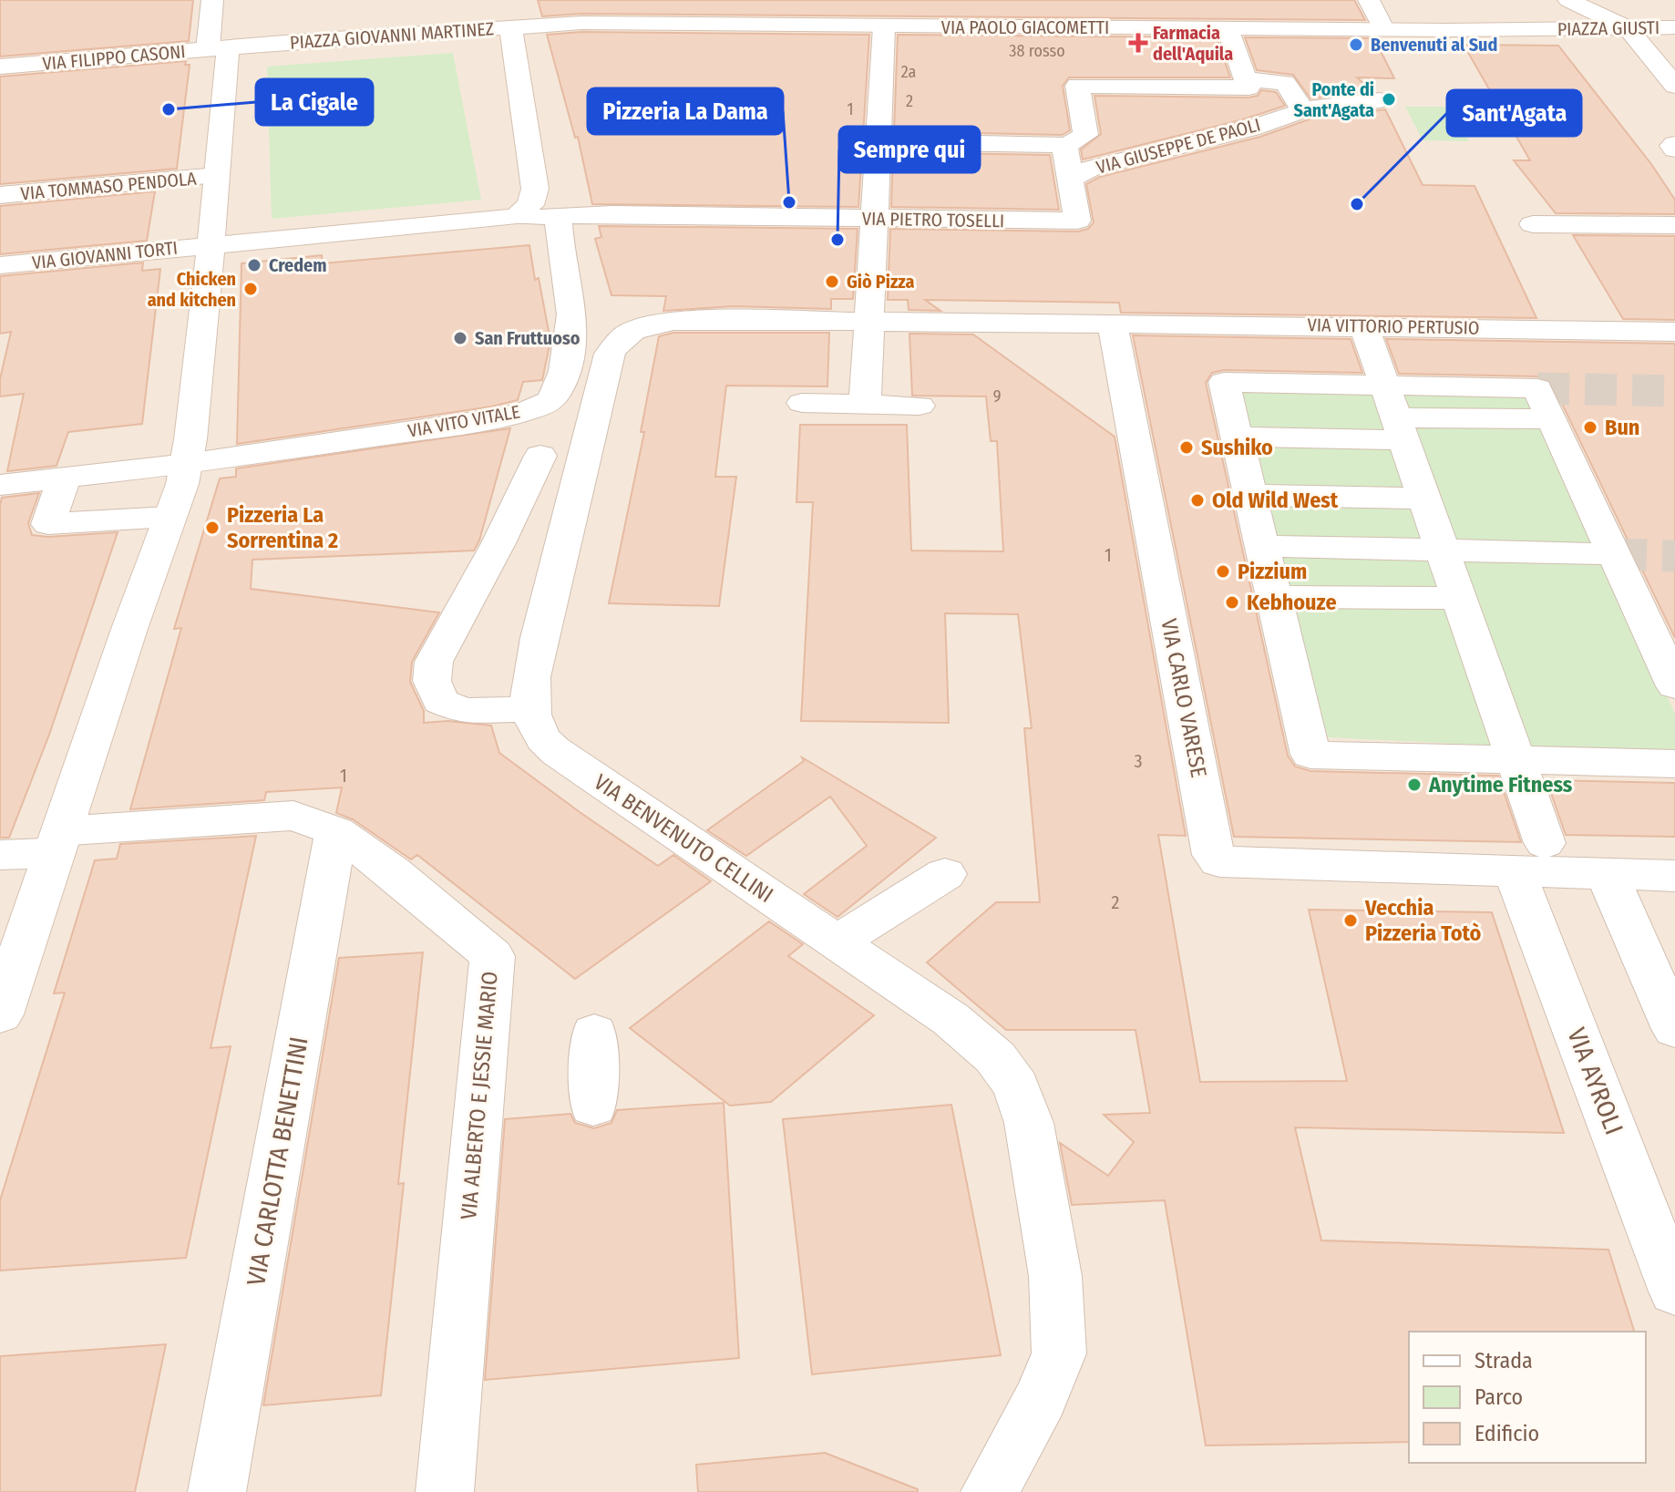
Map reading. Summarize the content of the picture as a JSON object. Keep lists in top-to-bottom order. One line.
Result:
{"streets":{"street":["VIA PAOLO GIACOMETTI","PIAZZA GIUSTI","PIAZZA GIOVANNI MARTINEZ","VIA FILIPPO CASONI","VIA GIUSEPPE DE PAOLI","VIA TOMMASO PENDOLA","VIA PIETRO TOSELLI","VIA GIOVANNI TORTI","VIA VITTORIO PERTUSIO","VIA VITO VITALE","VIA CARLO VARESE","VIA BENVENUTO CELLINI","VIA AYROLI","VIA ALBERTO E JESSIE MARIO","VIA CARLOTTA BENETTINI"]},"crossings":[["VIA PAOLO GIACOMETTI","PIAZZA GIUSTI"],["VIA PAOLO GIACOMETTI","PIAZZA GIOVANNI MARTINEZ"],["PIAZZA GIOVANNI MARTINEZ","VIA FILIPPO CASONI"],["PIAZZA GIOVANNI MARTINEZ","VIA PIETRO TOSELLI"],["VIA GIUSEPPE DE PAOLI","VIA PIETRO TOSELLI"],["VIA PIETRO TOSELLI","VIA VITO VITALE"],["VIA VITTORIO PERTUSIO","VIA CARLO VARESE"],["VIA CARLO VARESE","VIA AYROLI"],["VIA ALBERTO E JESSIE MARIO","VIA CARLOTTA BENETTINI"]],"places":{"health":["Farmacia dell'Aquila"],"other":["Benvenuti al Sud","Ponte di Sant'Agata","La Cigale","Pizzeria La Dama","Sant'Agata","Sempre qui","Credem","Giò Pizza","Chicken and kitchen","San Fruttuoso","Bun","Sushiko","Old Wild West","Pizzeria La Sorrentina 2","Pizzium","Kebhouze","Anytime Fitness","Vecchia Pizzeria Totò"]},"house_numbers":["38 rosso","2a","2","1","9","1","3","1","2"],"legend":["Strada","Parco","Edificio"]}
